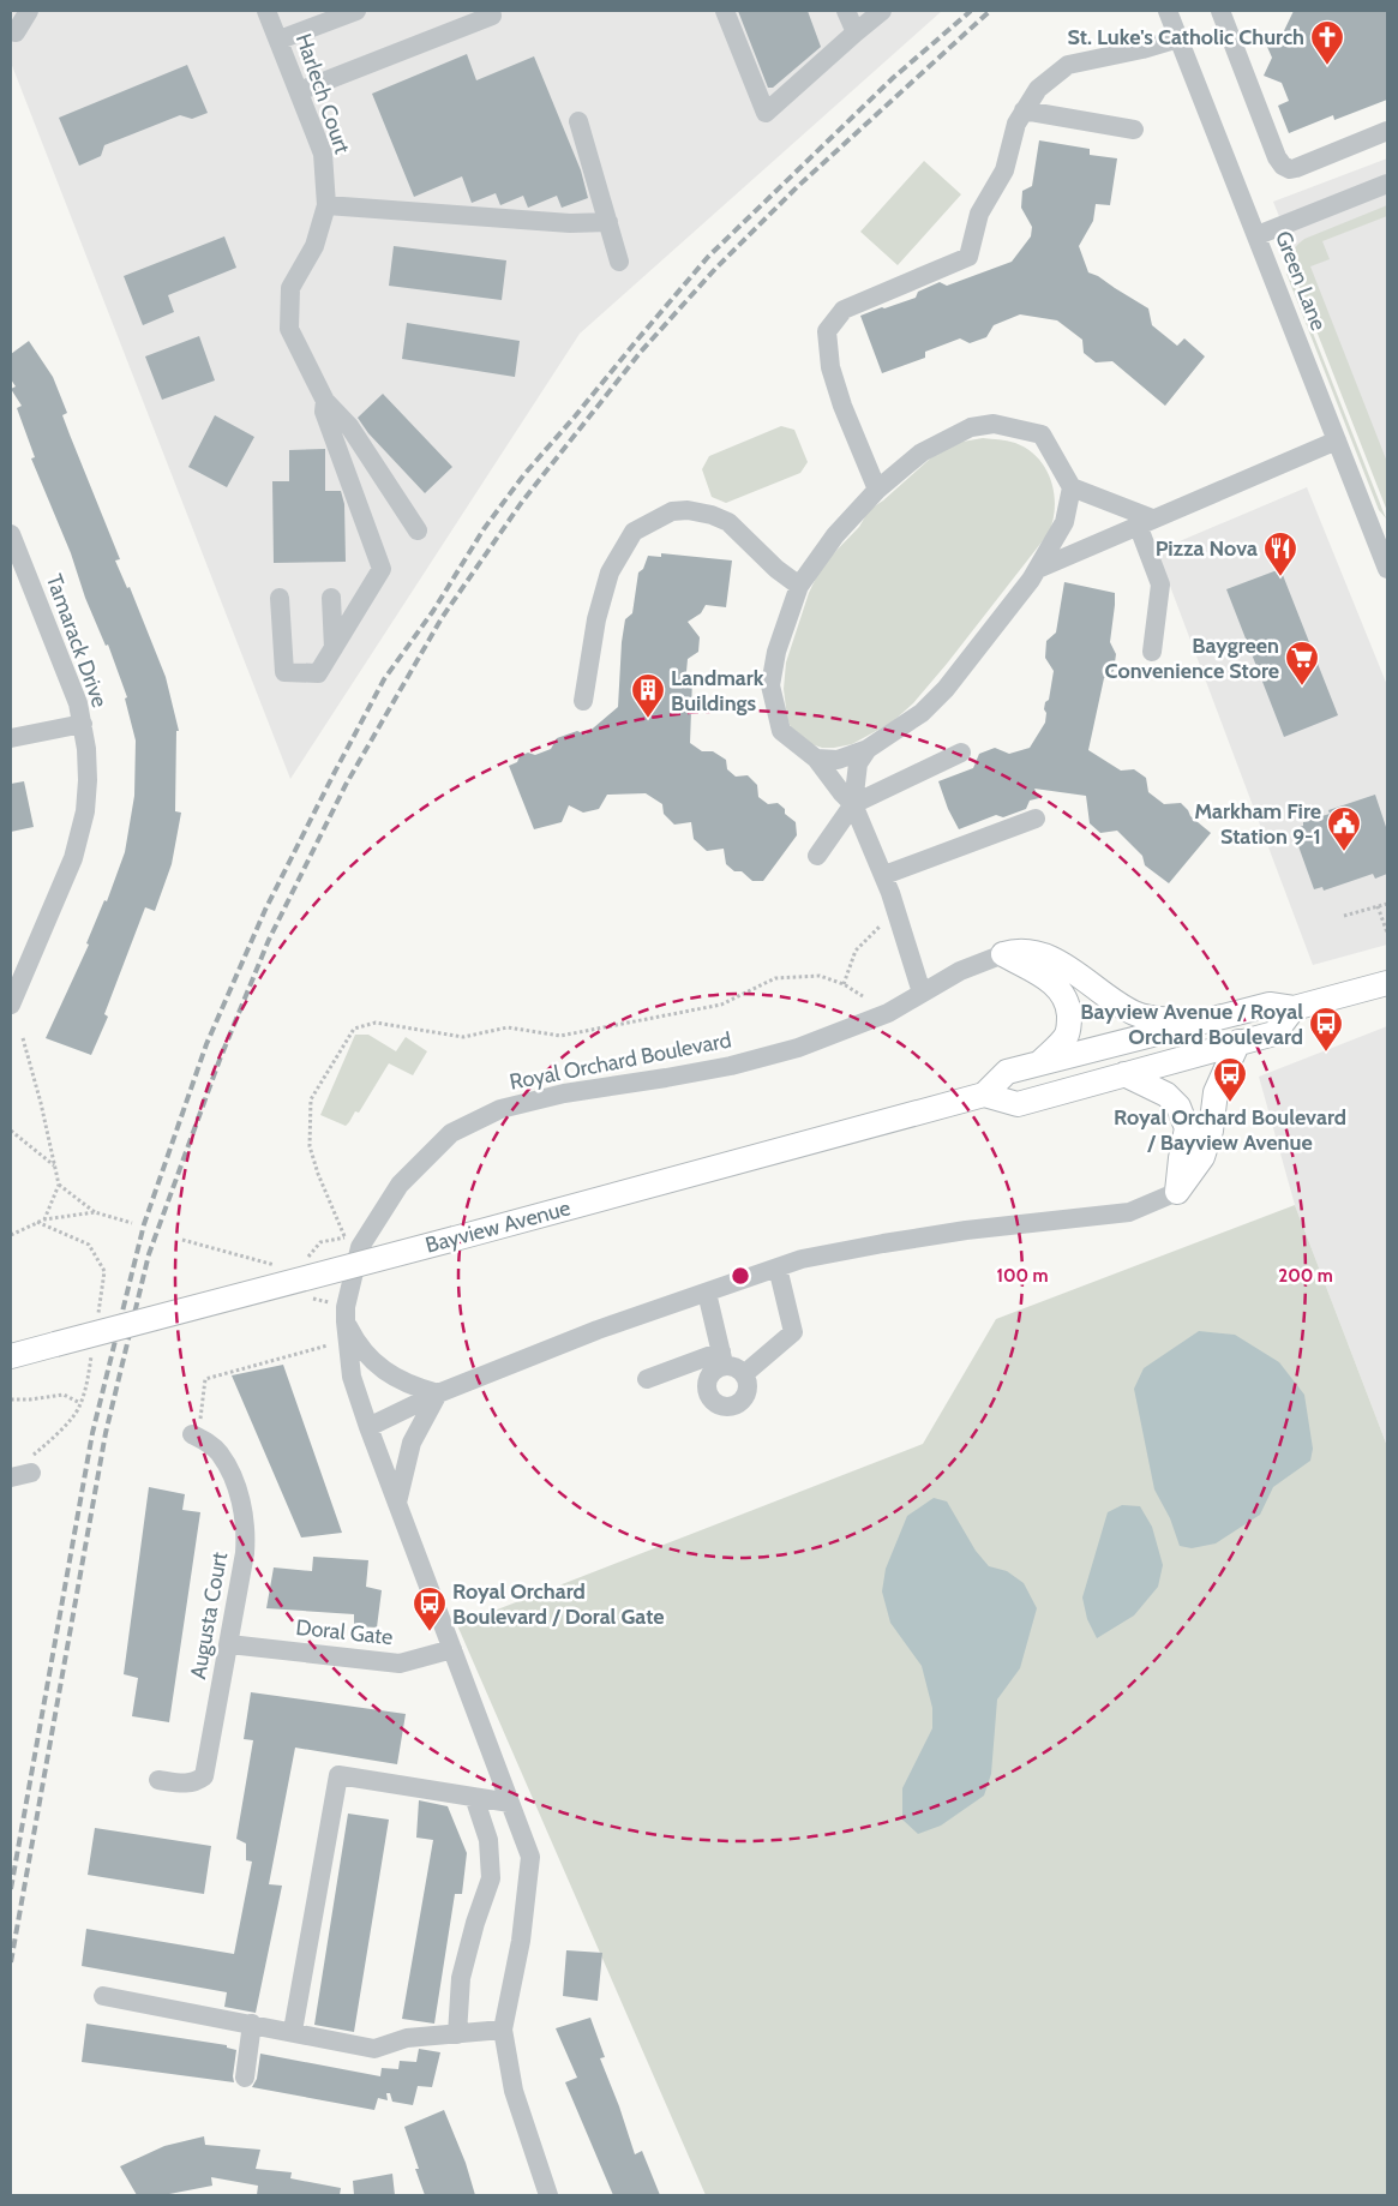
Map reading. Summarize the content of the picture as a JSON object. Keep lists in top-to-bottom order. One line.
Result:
{"streets":{"main road":["Bayview Avenue"],"street":["Harlech Court","Green Lane","Tamarack Drive","Royal Orchard Boulevard","Augusta Court","Doral Gate"]},"crossings":[["Royal Orchard Boulevard","Doral Gate"],["Augusta Court","Doral Gate"]],"places":{"church":["St. Luke's Catholic Church"],"restaurant":["Pizza Nova"],"supermarket":["Baygreen Convenience Store"],"building":["Landmark Buildings"],"public building":["Markham Fire Station 9-1"],"bus stop":["Bayview Avenue / Royal Orchard Boulevard","Royal Orchard Boulevard / Bayview Avenue","Royal Orchard Boulevard / Doral Gate"]},"rings":["100 m","200 m"]}
